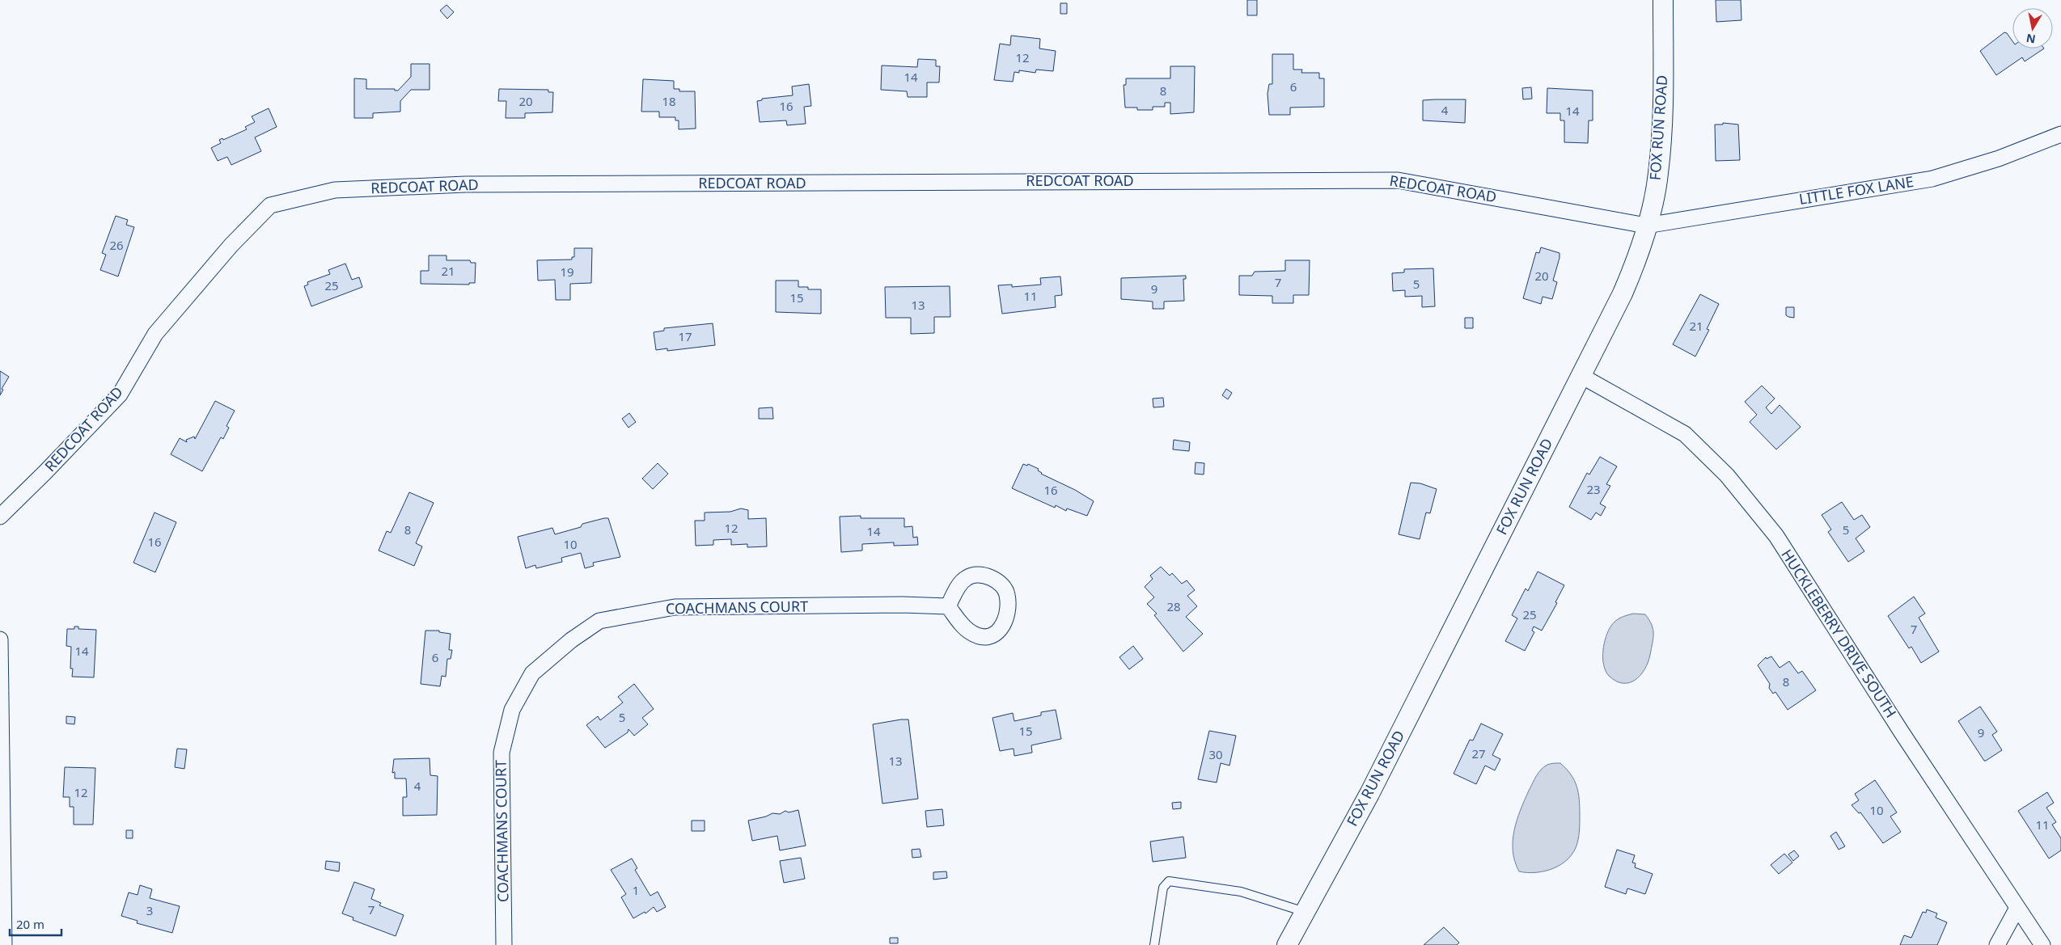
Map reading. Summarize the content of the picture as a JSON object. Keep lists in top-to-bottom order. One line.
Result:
{"streets":{"street":["FOX RUN ROAD","REDCOAT ROAD","LITTLE FOX LANE","COACHMANS COURT","HUCKLEBERRY DRIVE SOUTH"]},"crossings":[["FOX RUN ROAD","REDCOAT ROAD"],["FOX RUN ROAD","LITTLE FOX LANE"],["FOX RUN ROAD","HUCKLEBERRY DRIVE SOUTH"],["REDCOAT ROAD","LITTLE FOX LANE"]],"house_numbers":["12","14","6","8","20","18","16","4","14","26","21","19","20","7","5","25","9","11","15","13","21","17","23","16","12","8","5","14","16","10","28","25","7","14","6","8","5","15","9","27","30","13","4","12","10","11","1","7","3"],"scale_bar":"20 m","north":"bottom"}
